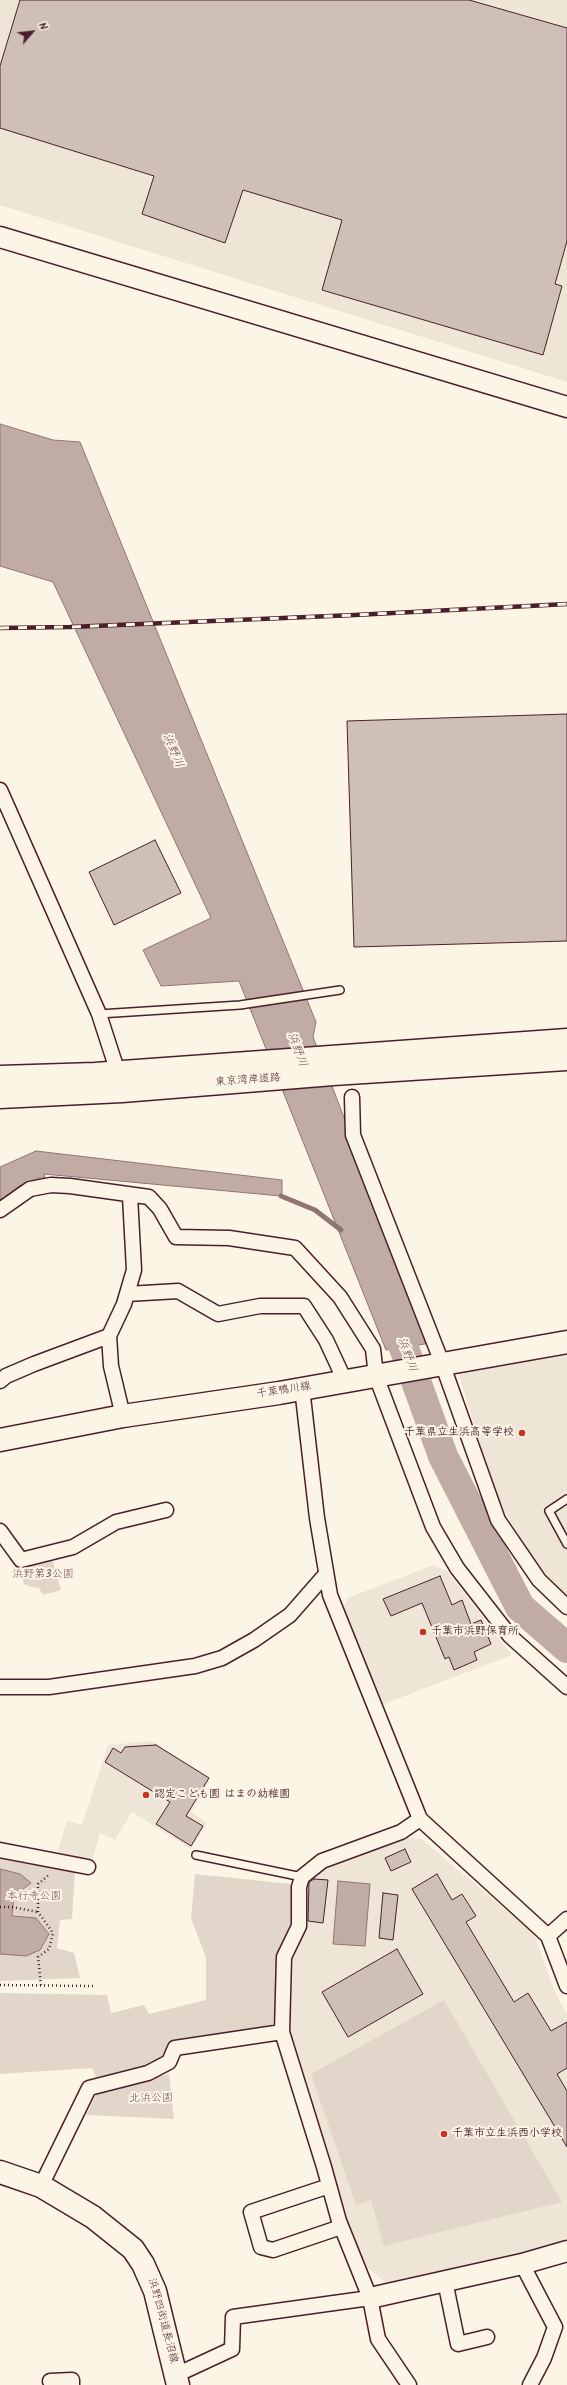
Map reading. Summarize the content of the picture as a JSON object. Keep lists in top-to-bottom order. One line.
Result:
{"streets":{"main road":["東京湾岸道路","千葉鴨川線","浜野四街道長沼線"]},"water":["浜野川"],"parks":["浜野第3公園","本行寺公園","北浜公園"],"places":["千葉県立生浜高等学校","千葉市浜野保育所","認定こども園 はまの幼稚園","千葉市立生浜西小学校"],"north":"top right"}
